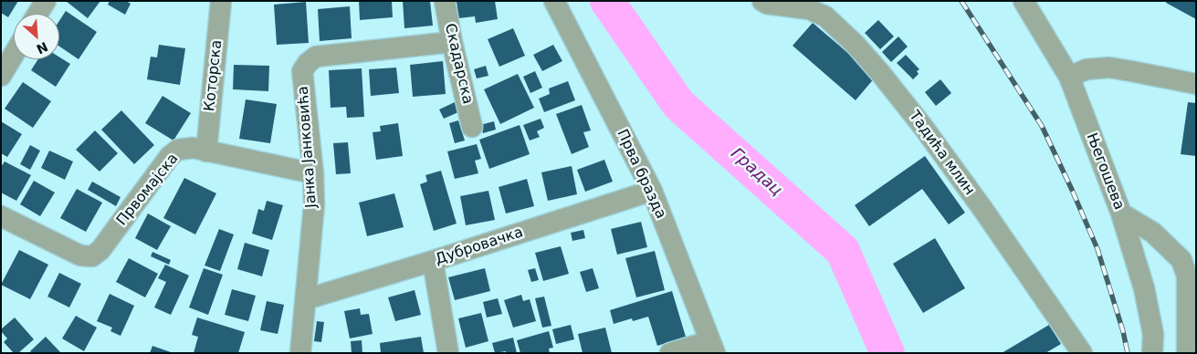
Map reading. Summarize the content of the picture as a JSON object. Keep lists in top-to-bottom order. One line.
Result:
{"streets":{"street":["Скадарска","Которска","Јанка Јанковића","Тадића млин","Његошева","Прва бразда","Првомајска","Дубровачка"]},"crossings":[["Скадарска","Јанка Јанковића"],["Которска","Првомајска"],["Јанка Јанковића","Првомајска"],["Јанка Јанковића","Дубровачка"],["Прва бразда","Дубровачка"]],"water":["Градац"],"north":"bottom right"}
